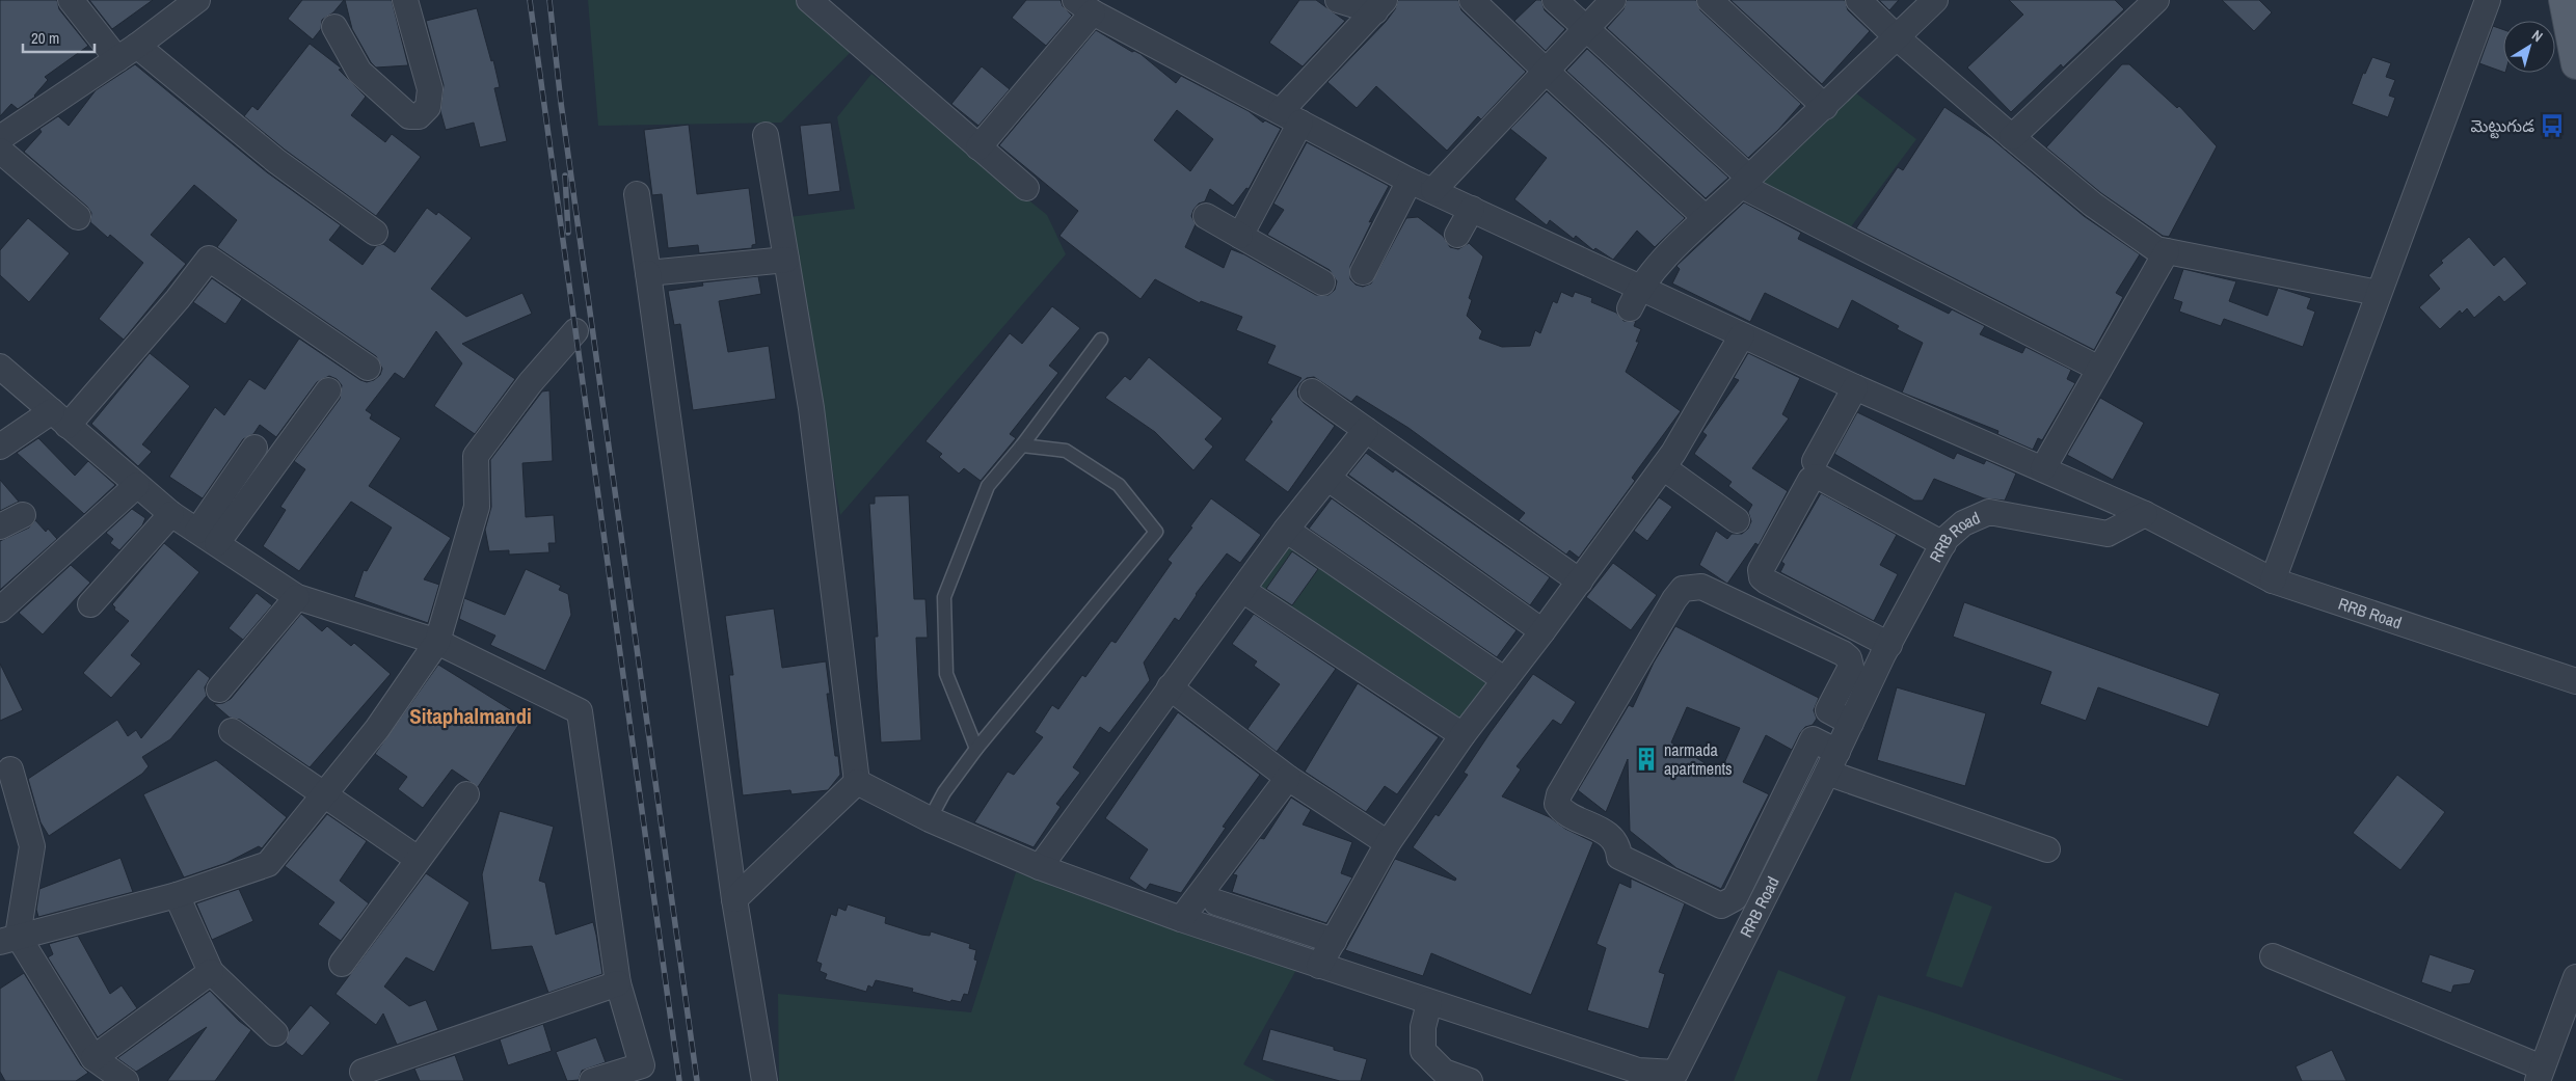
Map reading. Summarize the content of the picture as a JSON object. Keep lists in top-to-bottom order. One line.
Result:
{"streets":{"street":["RRB Road"]},"districts":["Sitaphalmandi"],"places":{"bus stop":["మెట్టుగుడ"],"building":["narmada apartments"]},"scale_bar":"20 m","north":"top right"}
